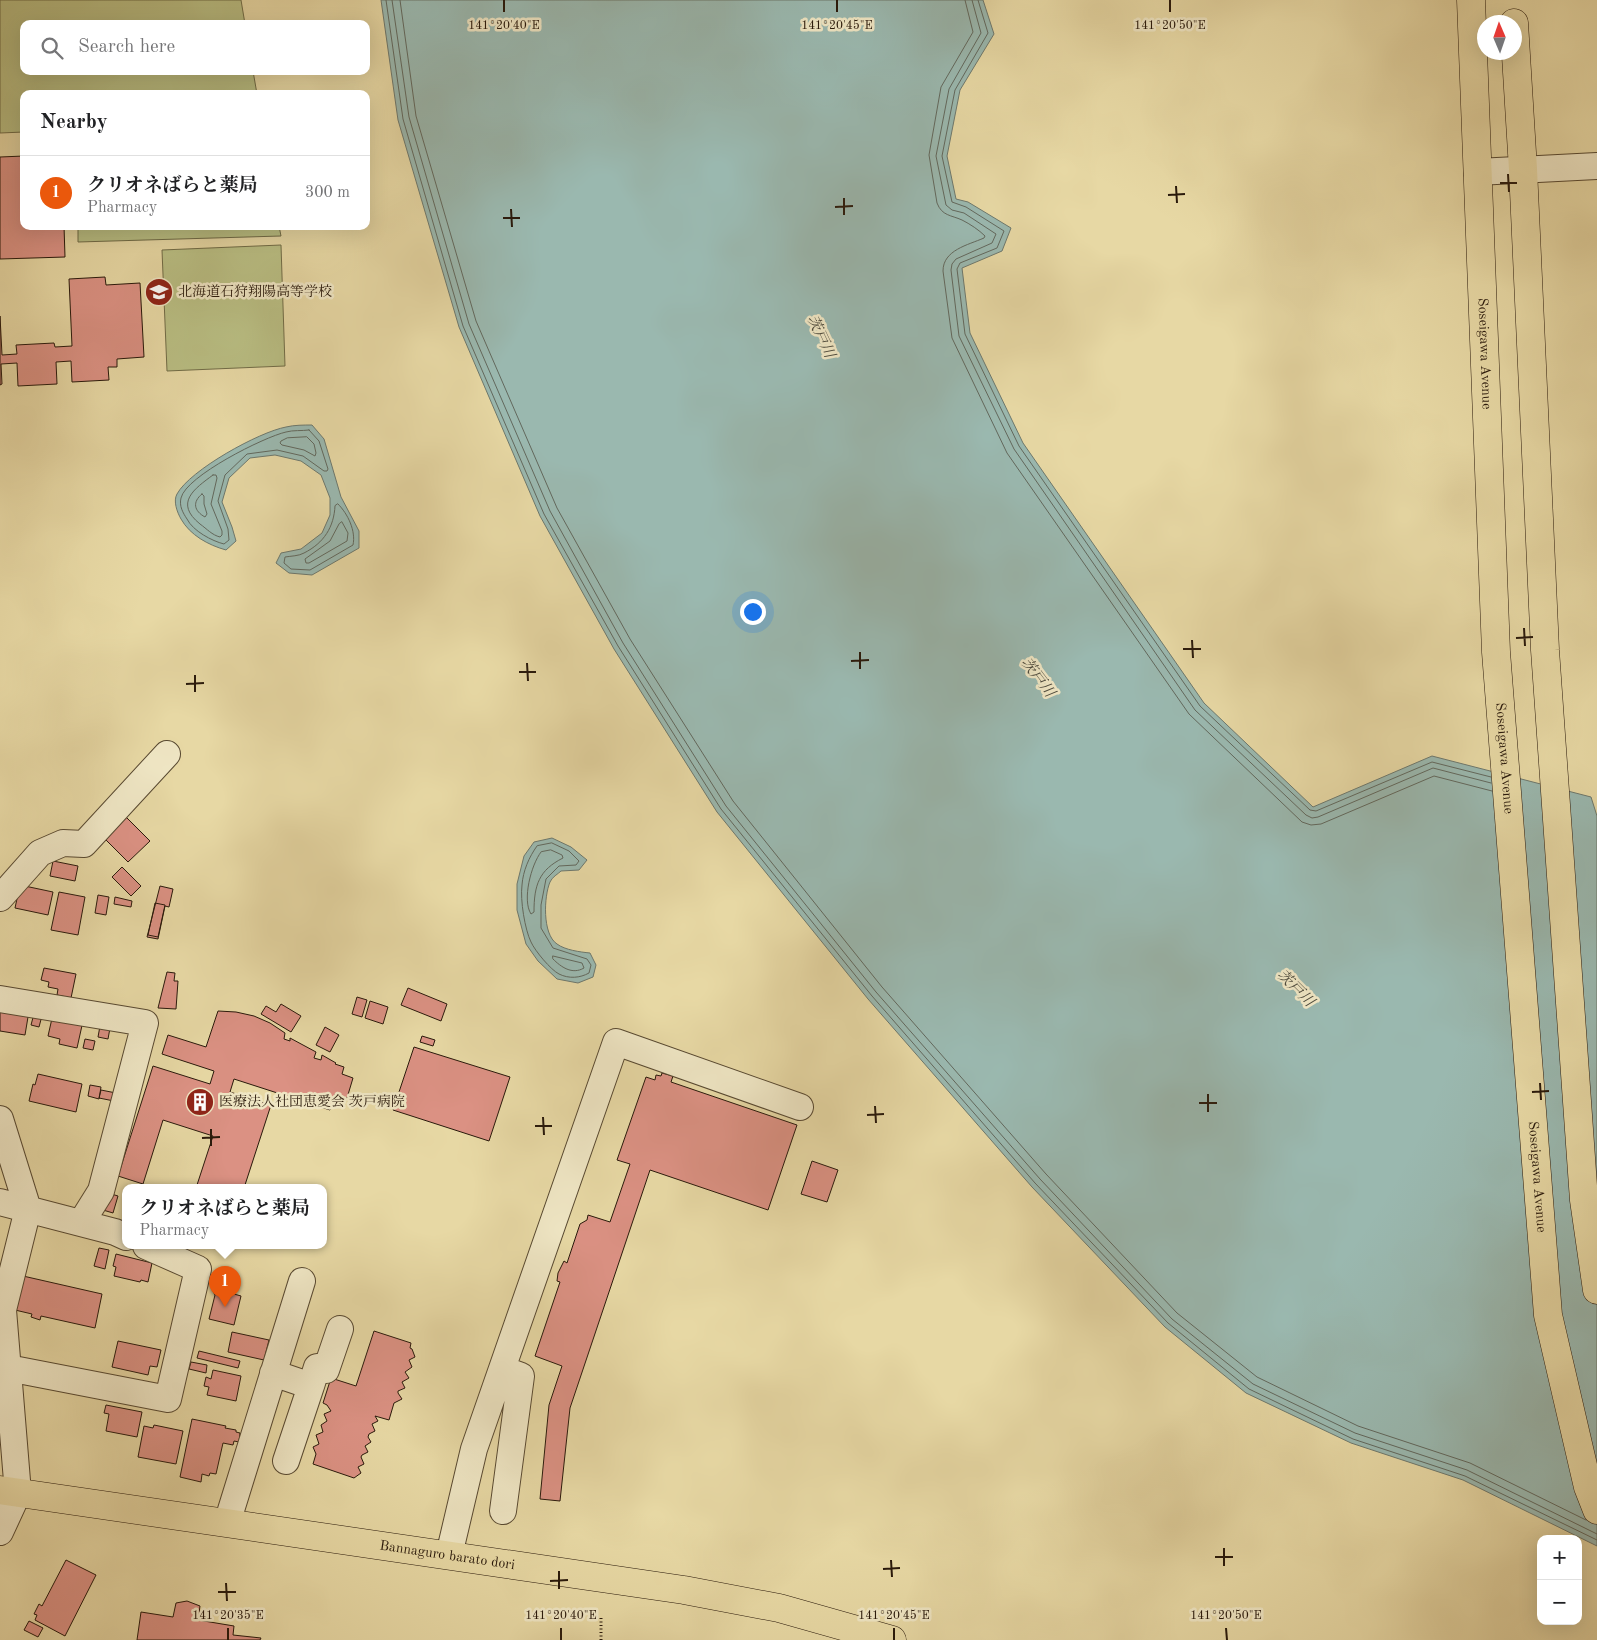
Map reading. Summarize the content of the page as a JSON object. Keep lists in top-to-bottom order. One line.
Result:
{"streets":{"main road":["Soseigawa Avenue","Bannaguro barato dori"]},"water":["茨戸川"],"places":{"school or university":["北海道石狩翔陽高等学校"],"building":["医療法人社団恵愛会 茨戸病院"]},"north":"top","page":{"search":"Search here","heading":"Nearby","list":[{"mark":"1","name":"クリオネばらと薬局","note":"Pharmacy","value":"300 m"}],"popup":["クリオネばらと薬局","Pharmacy"],"pins":"1","map_buttons":["+","−"]},"coordinates":["141°20'40\"E","141°20'45\"E","141°20'50\"E","141°20'35\"E"]}
